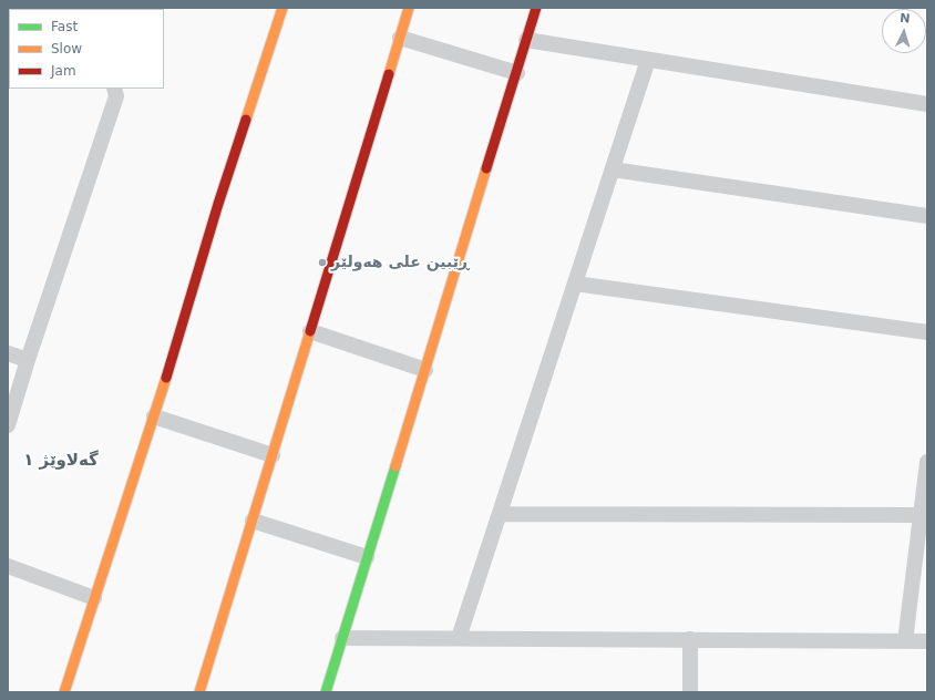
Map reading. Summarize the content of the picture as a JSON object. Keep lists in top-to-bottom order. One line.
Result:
{"districts":["گەلاوێژ ١"],"places":["ڕێبین علی هەولێر"],"legend":["Fast","Slow","Jam"],"north":"top"}
